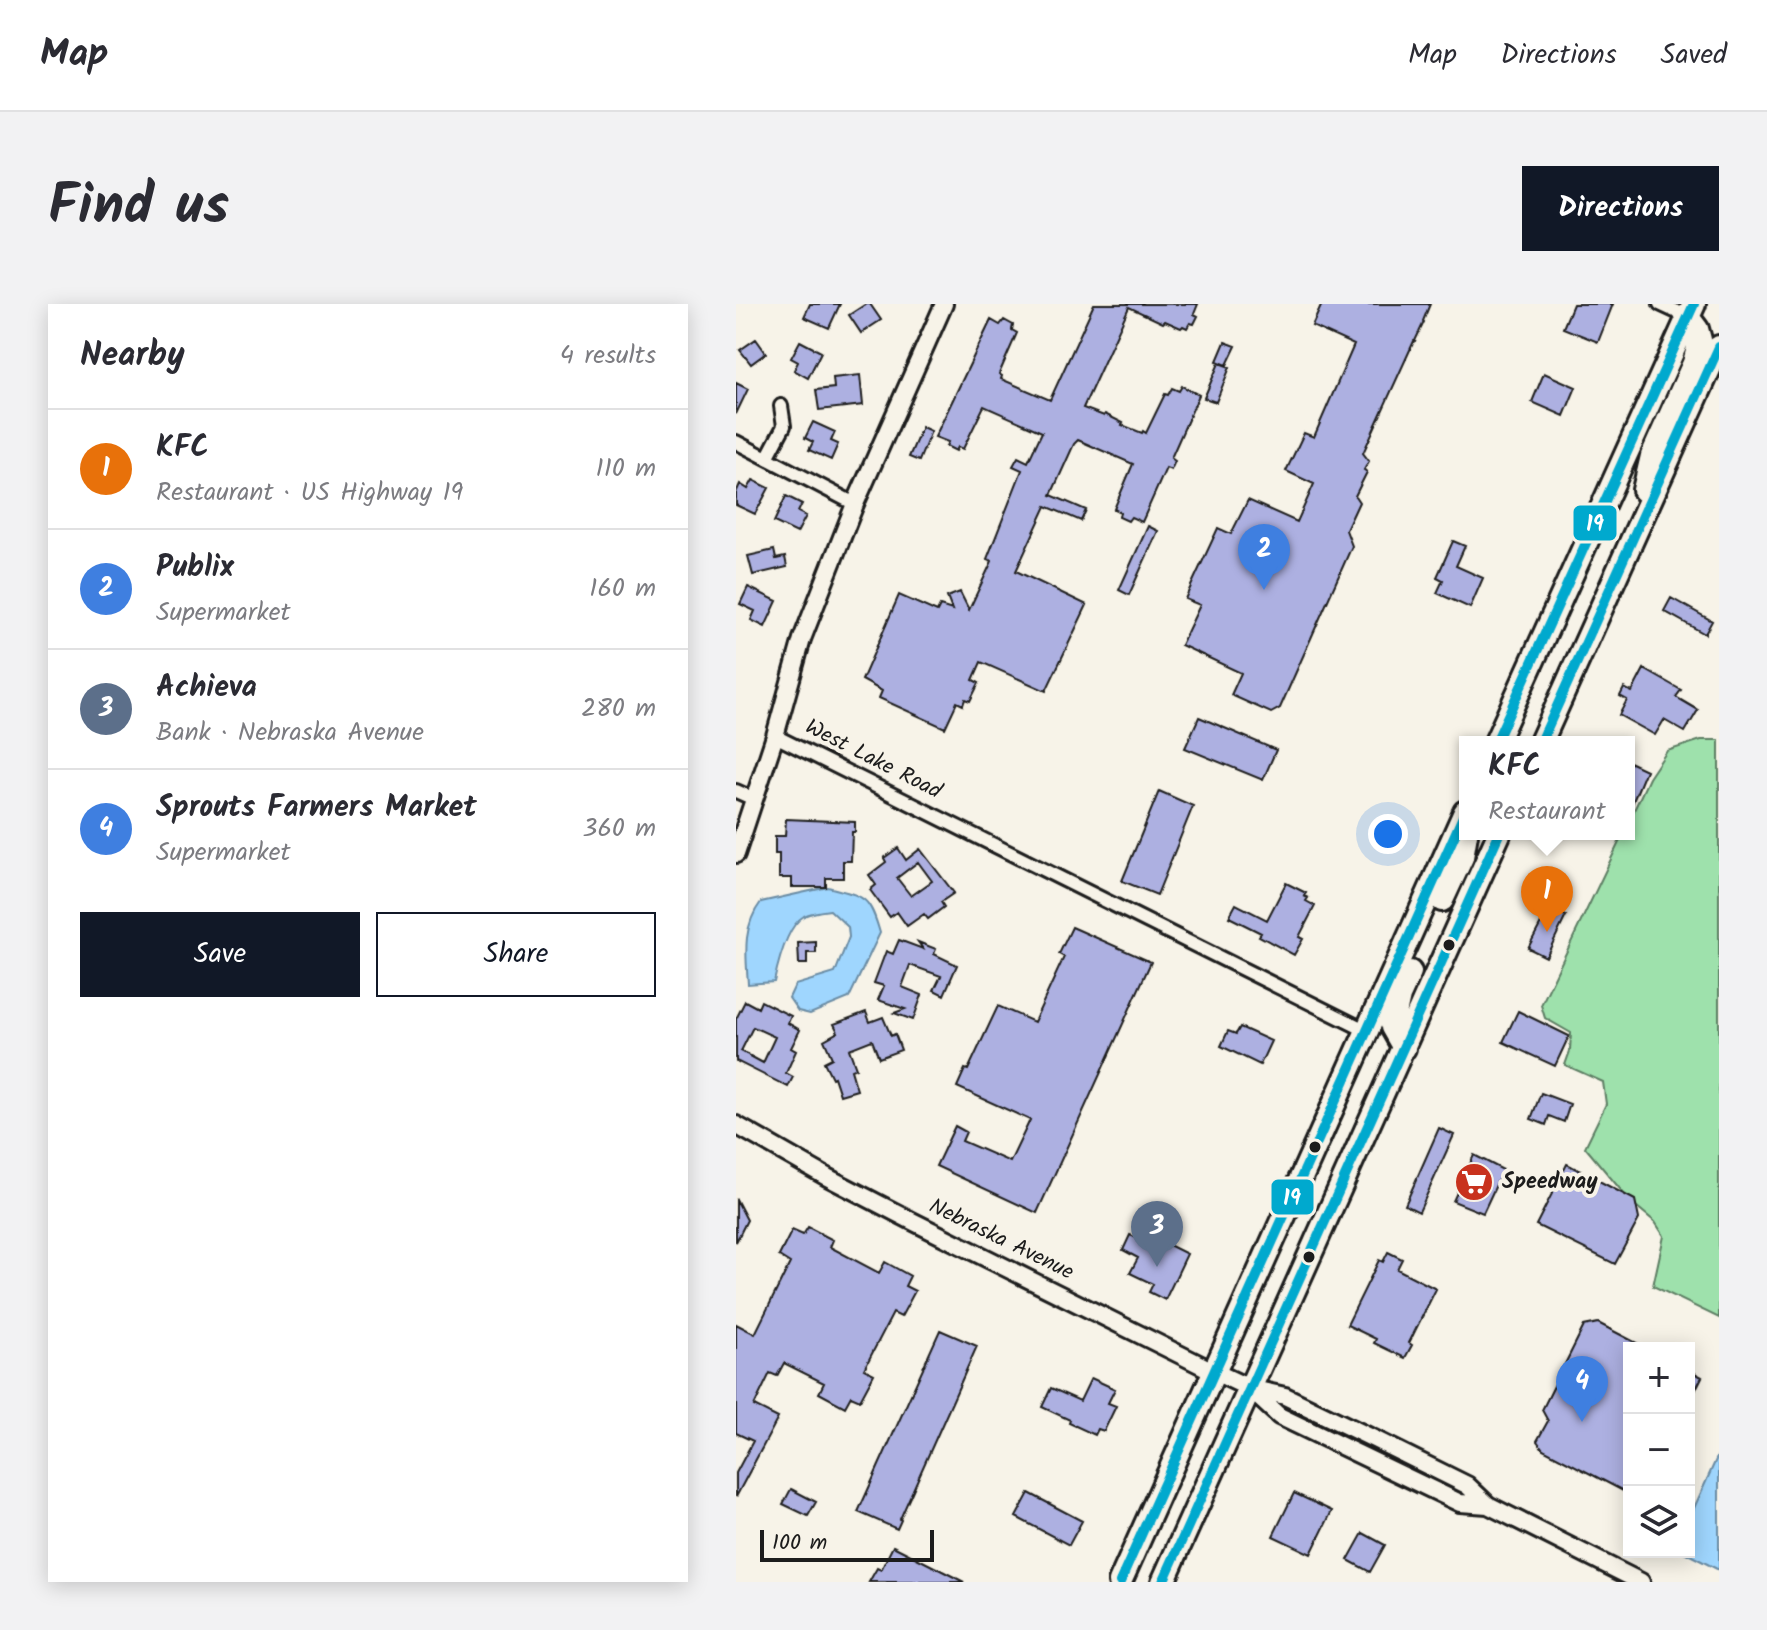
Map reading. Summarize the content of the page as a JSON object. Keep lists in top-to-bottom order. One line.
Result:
{"streets":{"street":["West Lake Road","Nebraska Avenue"]},"places":{"supermarket":["Speedway"]},"lines":["transit line 19"],"scale_bar":"100 m","page":{"header":"Map","nav":["Map","Directions","Saved"],"title":"Find us","buttons":["Directions",["Save","Share"]],"heading":["Nearby","4 results"],"list":[{"mark":"1","name":"KFC","note":"Restaurant · US Highway 19","value":"110 m"},{"mark":"2","name":"Publix","note":"Supermarket","value":"160 m"},{"mark":"3","name":"Achieva","note":"Bank · Nebraska Avenue","value":"280 m"},{"mark":"4","name":"Sprouts Farmers Market","note":"Supermarket","value":"360 m"}],"pins":["2","1","3","4"],"popup":["KFC","Restaurant"],"map_buttons":["+","−"],"scale":"100 m"}}
